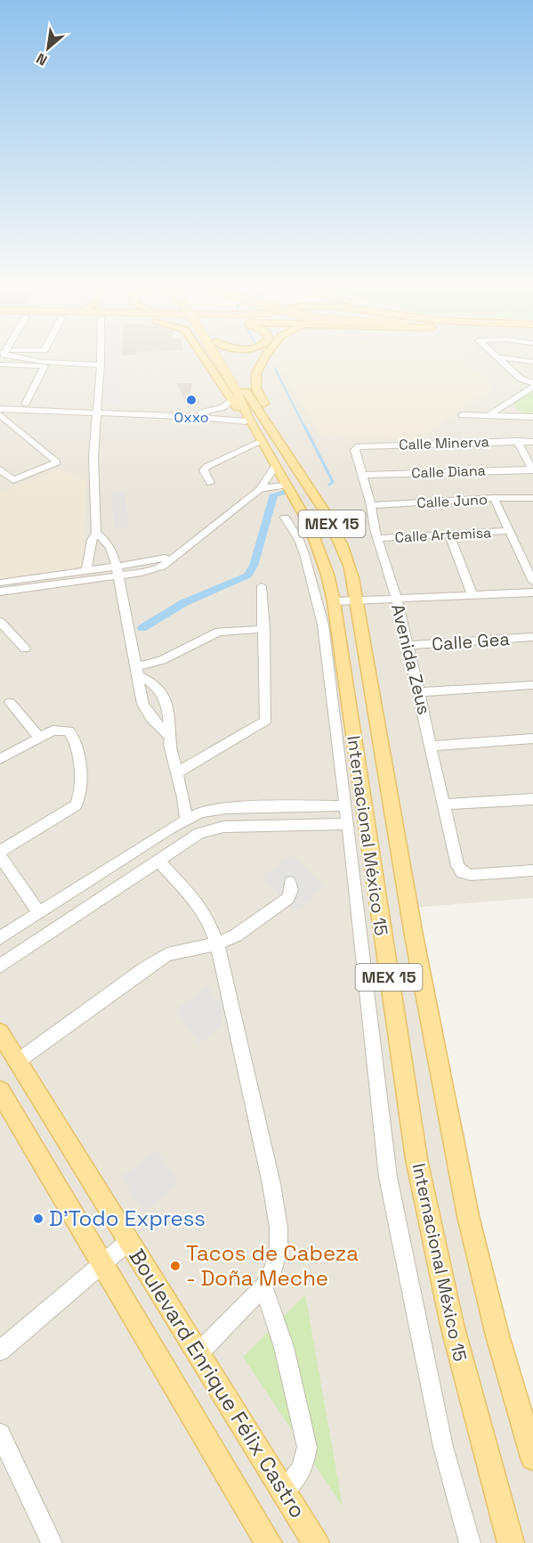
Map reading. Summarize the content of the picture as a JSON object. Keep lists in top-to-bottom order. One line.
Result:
{"streets":{"main road":["MEX 15","Internacional México 15","Boulevard Enrique Félix Castro"],"street":["Calle Minerva","Calle Diana","Calle Juno","Calle Artemisa","Calle Gea","Avenida Zeus"]},"crossings":[["Calle Minerva","Avenida Zeus"],["Calle Diana","Avenida Zeus"],["Calle Juno","Avenida Zeus"],["Calle Artemisa","Avenida Zeus"],["Calle Gea","Avenida Zeus"]],"places":["Oxxo","D'Todo Express","Tacos de Cabeza - Doña Meche"],"north":"bottom left"}
